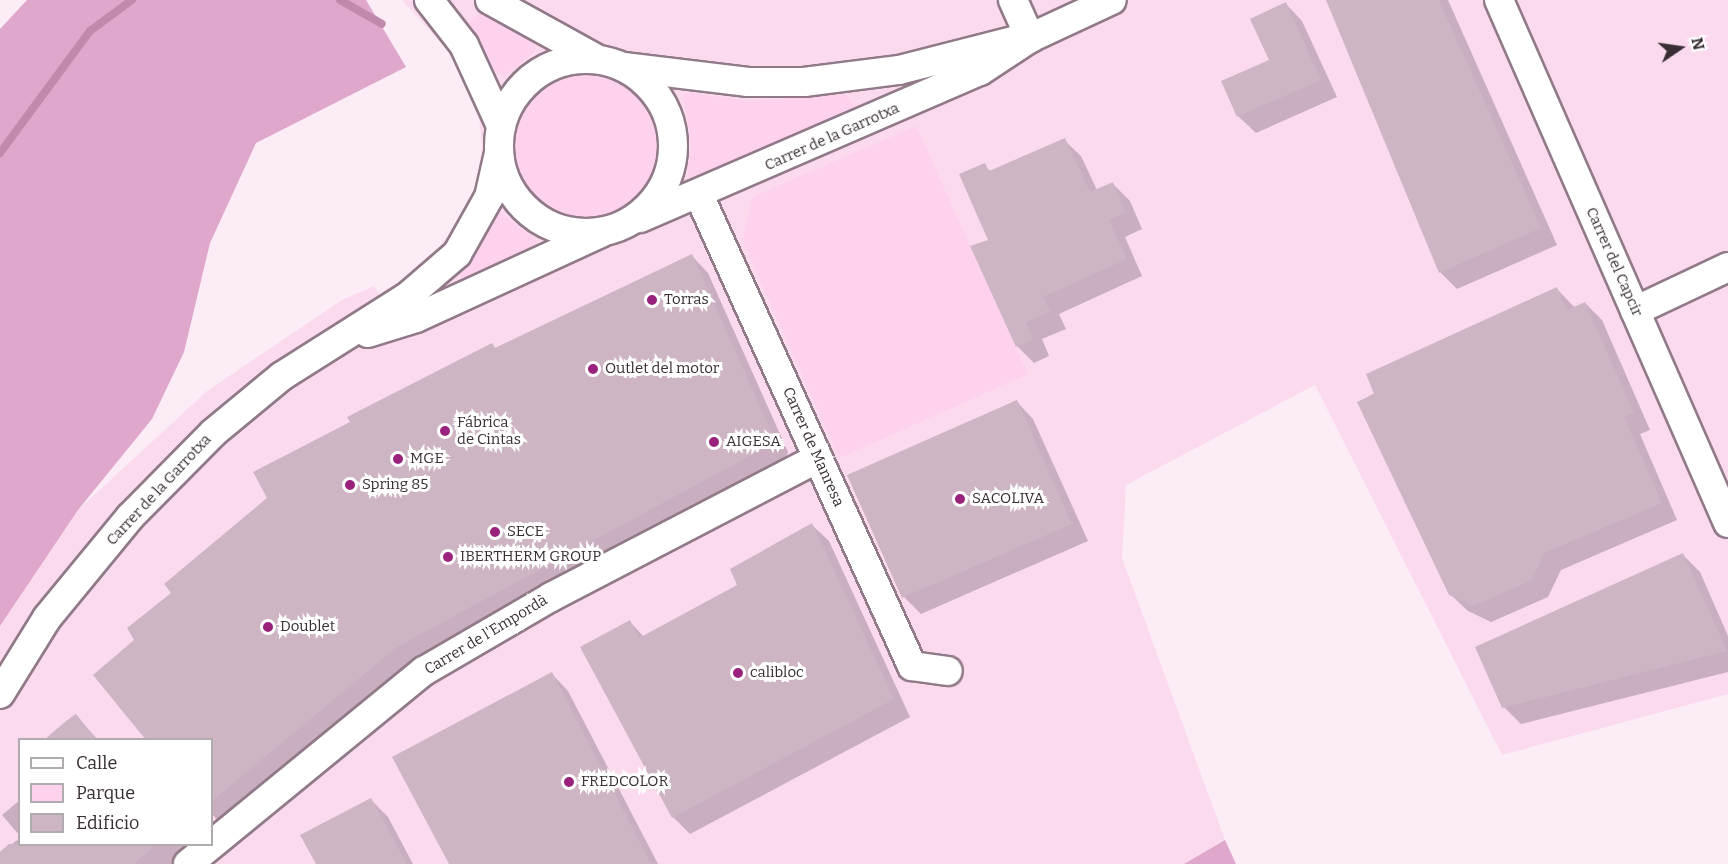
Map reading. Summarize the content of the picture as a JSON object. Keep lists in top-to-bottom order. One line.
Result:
{"streets":{"street":["Carrer de la Garrotxa","Carrer del Capcir","Carrer de Manresa","Carrer de l'Empordà"]},"crossings":[["Carrer de la Garrotxa","Carrer de Manresa"],["Carrer de Manresa","Carrer de l'Empordà"]],"places":["Torras","Outlet del motor","Fábrica de Cintas","AIGESA","MGE","Spring 85","SACOLIVA","SECE","IBERTHERM GROUP","Doublet","calibloc","FREDCOLOR"],"legend":["Calle","Parque","Edificio"],"north":"right"}
